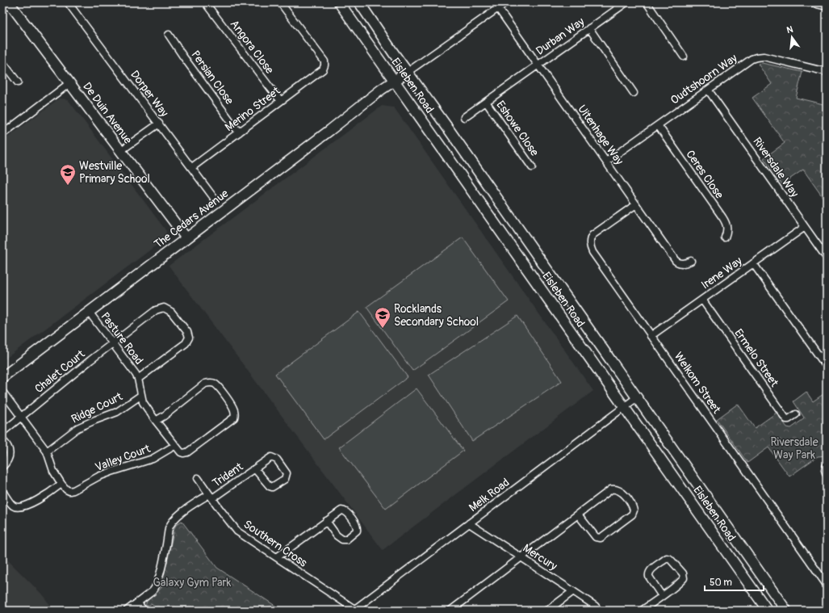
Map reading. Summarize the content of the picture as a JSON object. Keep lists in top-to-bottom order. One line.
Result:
{"streets":{"main road":["Eisleben Road","De Duin Avenue","The Cedars Avenue"],"street":["Durban Way","Angora Close","Persian Close","Oudtshoorn Way","Dorper Way","Merino Street","Eshowe Close","Uitenhage Way","Riversdale Way","Ceres Close","Irene Way","Pasture Road","Ermelo Street","Chalet Court","Welkom Street","Ridge Court","Valley Court","Trident","Melk Road","Southern Cross","Mercury"]},"crossings":[["Durban Way","Eshowe Close"],["Durban Way","Uitenhage Way"],["Angora Close","Merino Street"],["Persian Close","Merino Street"],["Oudtshoorn Way","Uitenhage Way"],["Oudtshoorn Way","Riversdale Way"],["Oudtshoorn Way","Ceres Close"],["Eisleben Road","The Cedars Avenue"],["Eisleben Road","Melk Road"],["Dorper Way","Merino Street"],["De Duin Avenue","The Cedars Avenue"],["Eshowe Close","Uitenhage Way"],["Uitenhage Way","Welkom Street"],["Riversdale Way","Irene Way"],["The Cedars Avenue","Pasture Road"],["Irene Way","Ermelo Street"],["Irene Way","Welkom Street"],["Pasture Road","Chalet Court"],["Pasture Road","Ridge Court"],["Pasture Road","Valley Court"],["Trident","Southern Cross"],["Melk Road","Southern Cross"],["Melk Road","Mercury"]],"parks":["Riversdale Way Park","Galaxy Gym Park"],"places":{"school or university":["Westville Primary School","Rocklands Secondary School"]},"scale_bar":"50 m","north":"top"}
